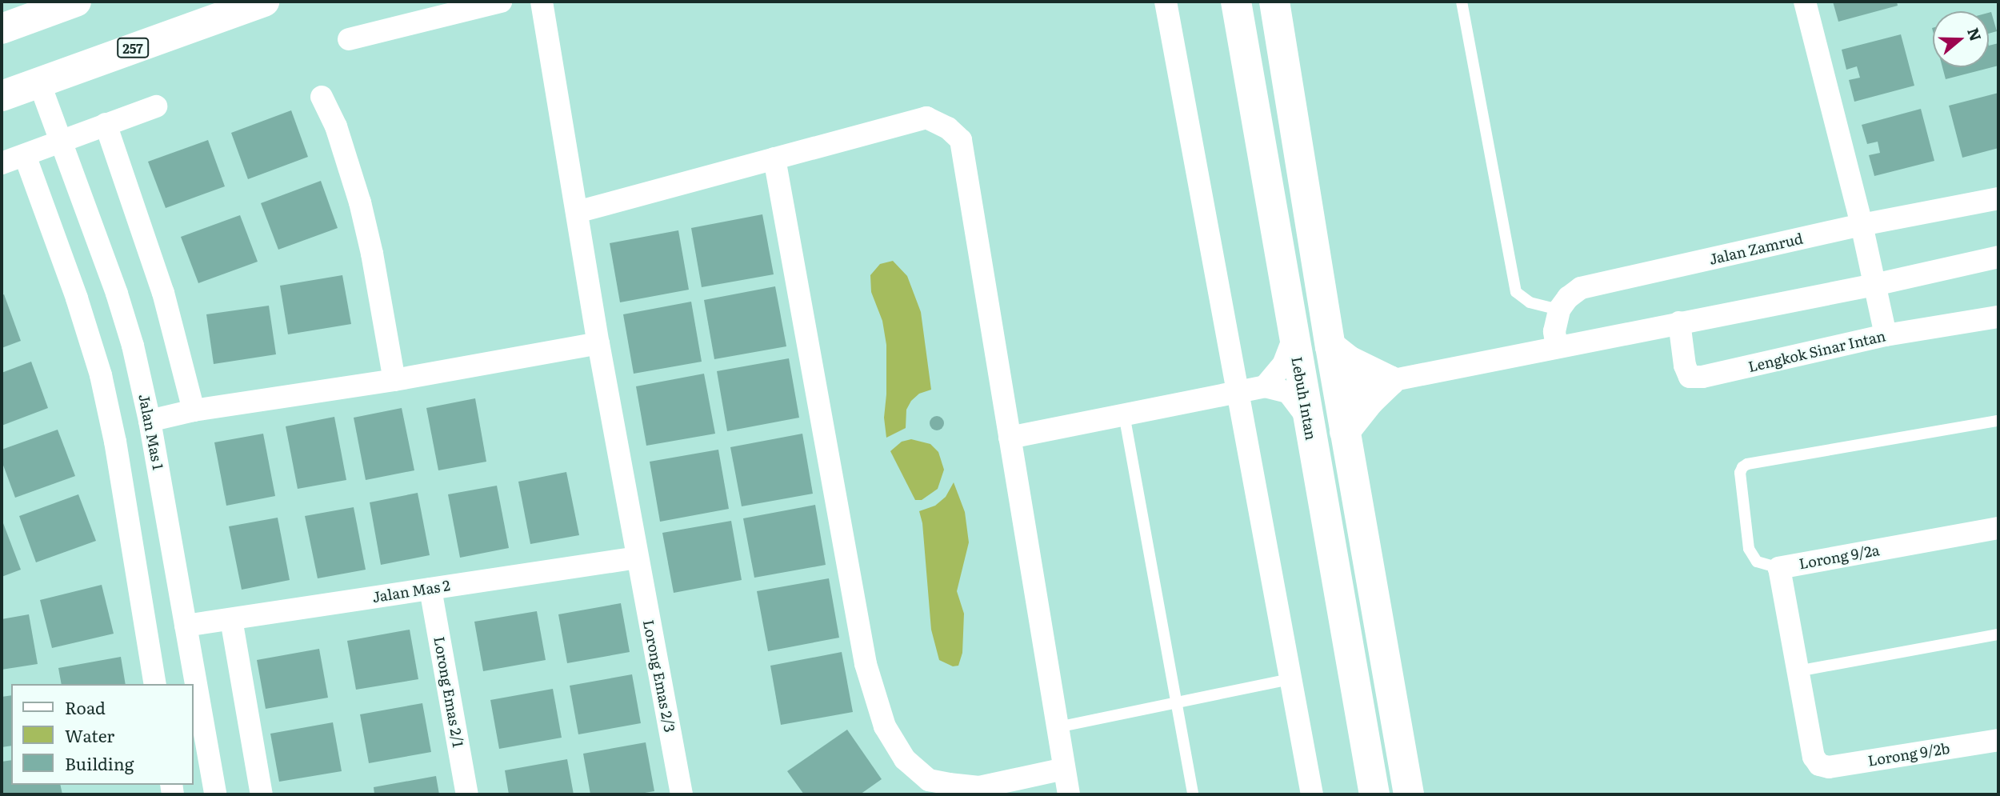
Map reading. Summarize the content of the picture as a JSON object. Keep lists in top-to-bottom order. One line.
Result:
{"streets":{"main road":["257","Lebuh Intan"],"street":["Jalan Zamrud","Lengkok Sinar Intan","Jalan Mas 1","Lorong 9/2a","Jalan Mas 2","Lorong Emas 2/3","Lorong Emas 2/1","Lorong 9/2b"]},"crossings":[["257","Jalan Mas 1"],["Jalan Mas 1","Jalan Mas 2"],["Lorong 9/2a","Lorong 9/2b"],["Jalan Mas 2","Lorong Emas 2/3"],["Jalan Mas 2","Lorong Emas 2/1"]],"legend":["Road","Water","Building"],"north":"right"}
